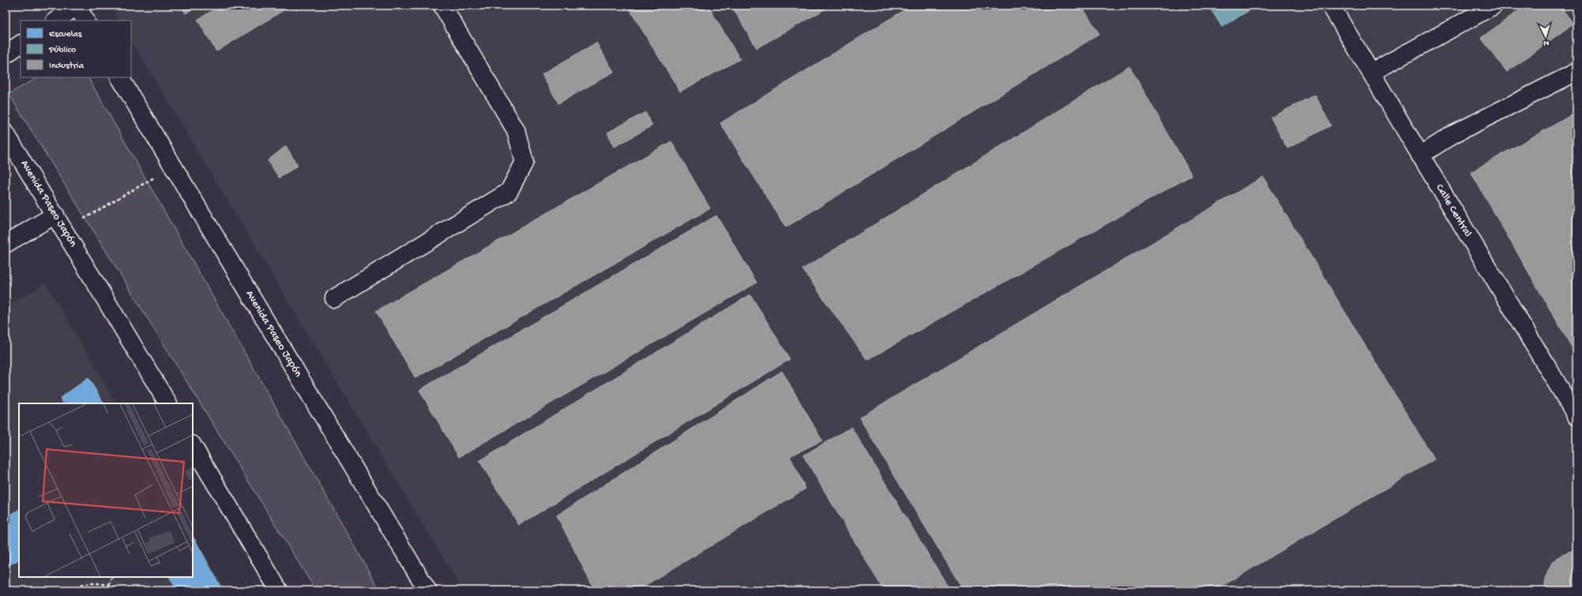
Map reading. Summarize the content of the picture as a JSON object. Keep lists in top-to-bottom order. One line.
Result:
{"streets":{"main road":["Avenida Paseo Japón","Calle Central"]},"legend":["Escuelas","Público","Industria"],"north":"bottom"}
